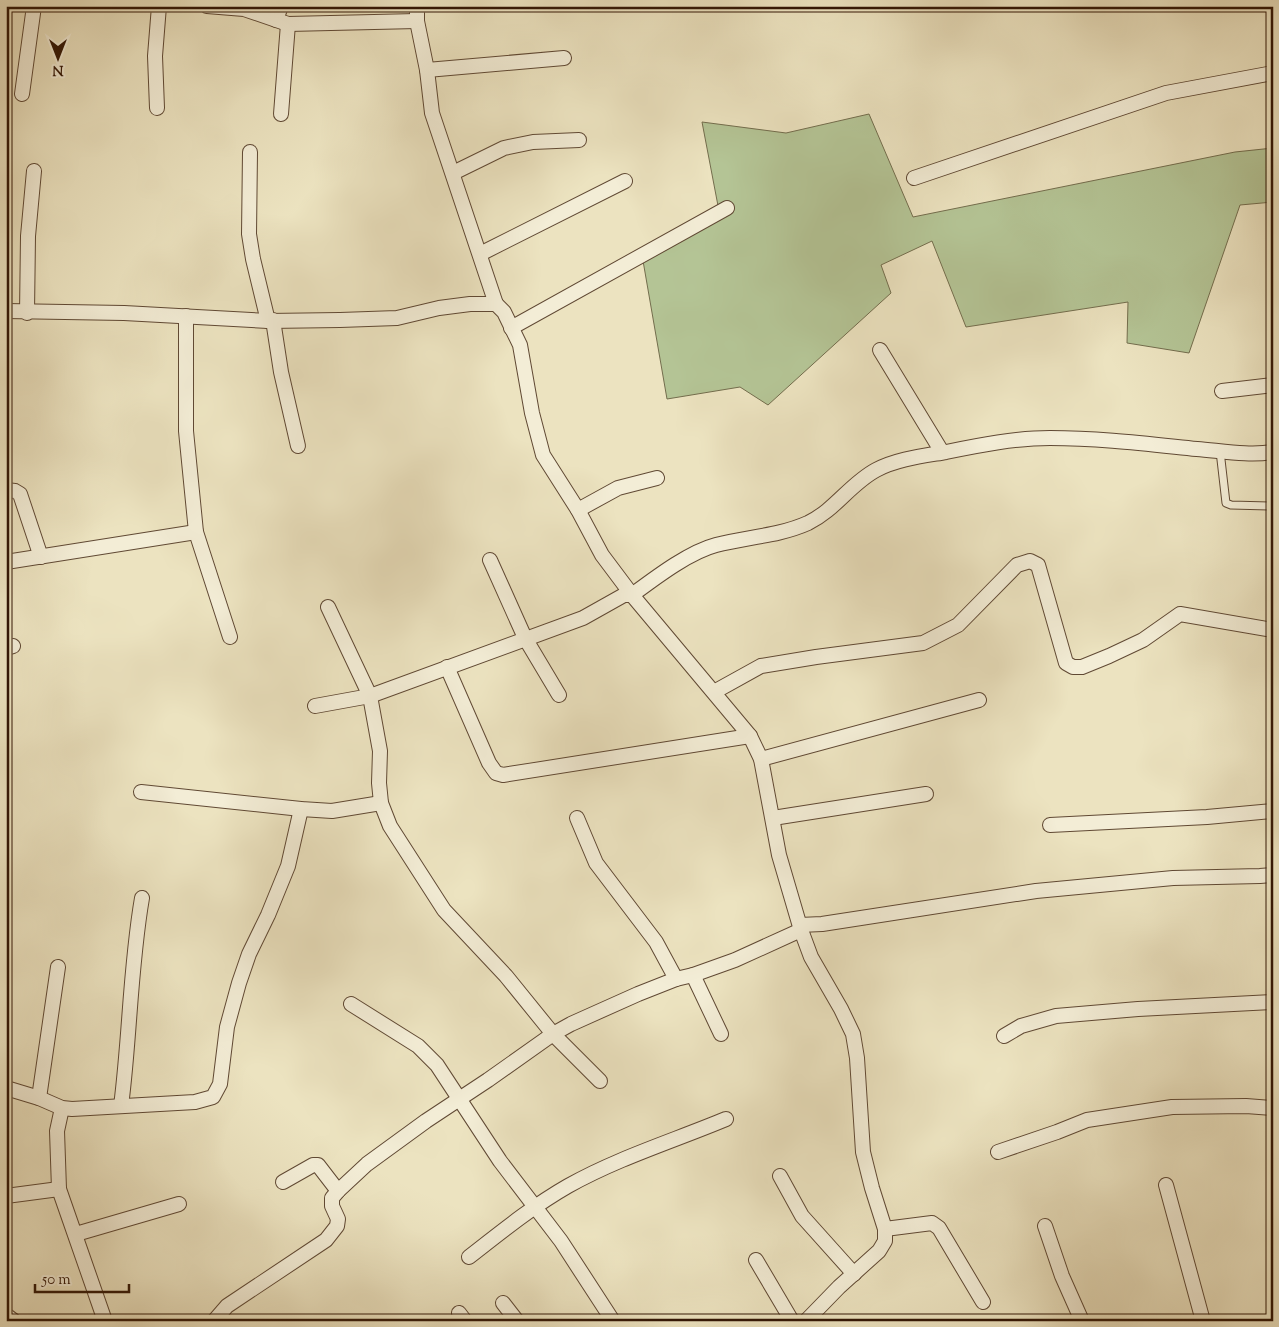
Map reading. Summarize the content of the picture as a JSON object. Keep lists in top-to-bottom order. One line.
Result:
{"scale_bar":"50 m","north":"bottom"}
